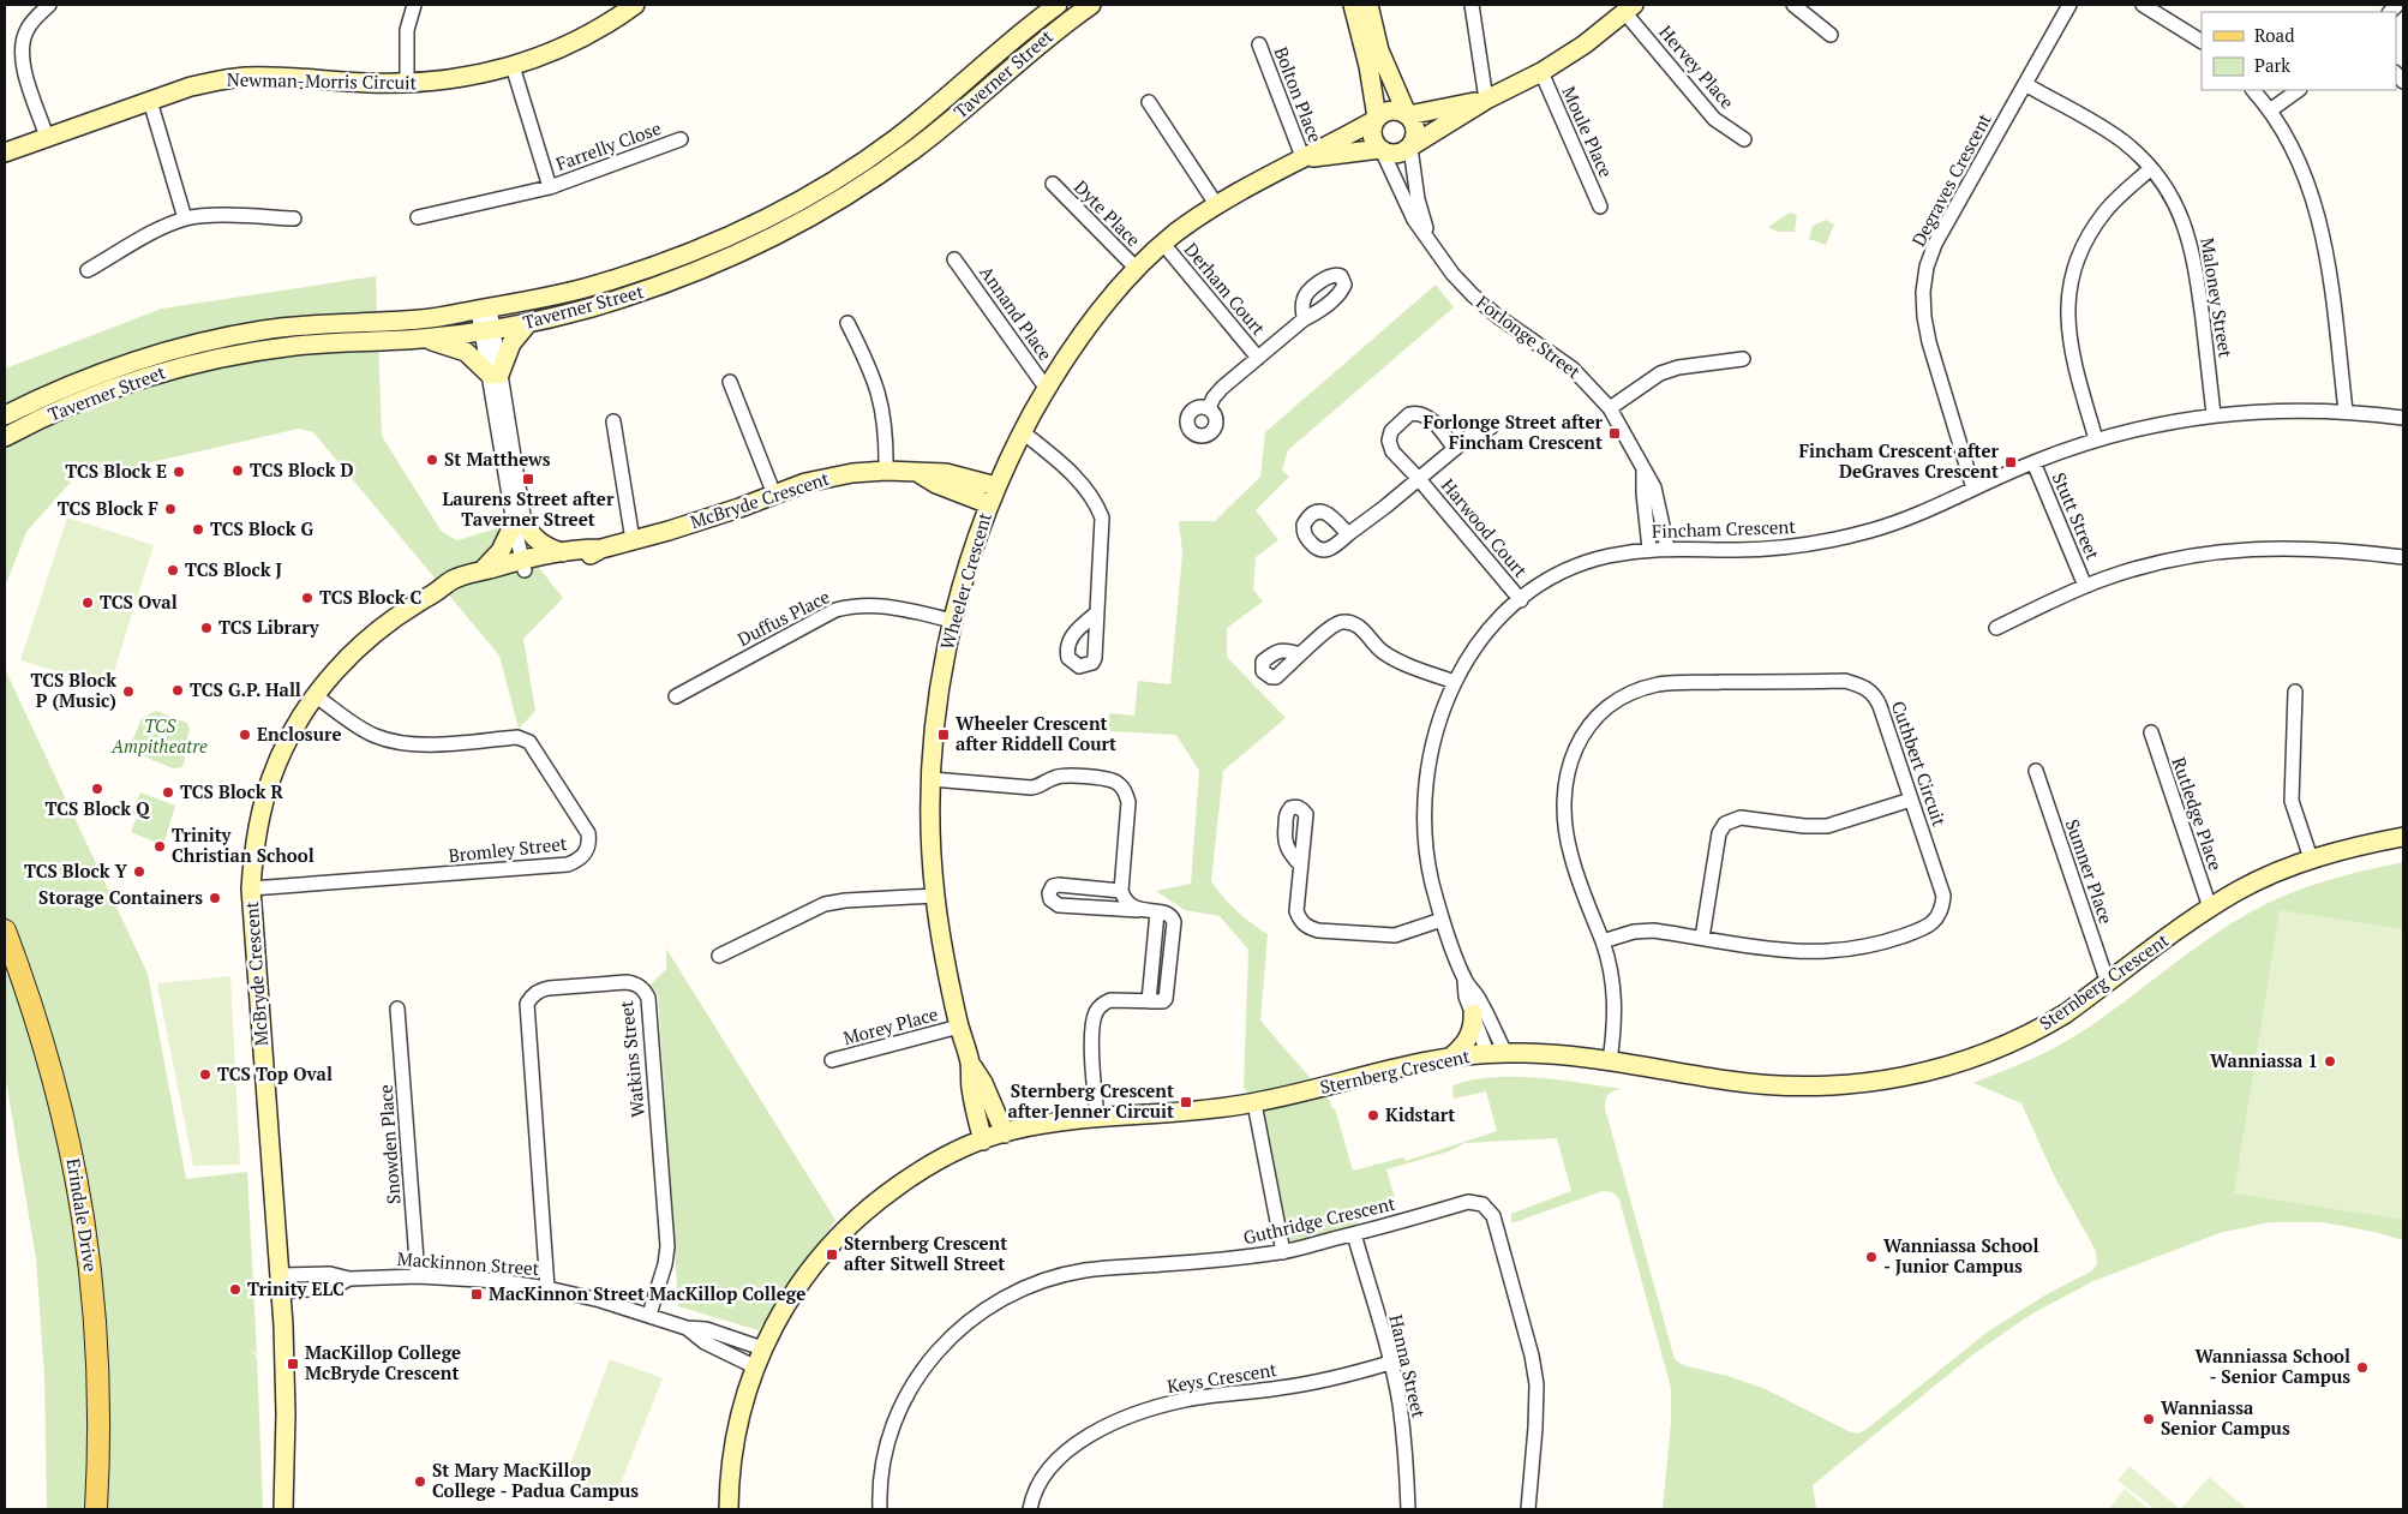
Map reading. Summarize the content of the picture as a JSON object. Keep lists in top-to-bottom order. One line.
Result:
{"streets":{"main road":["Erindale Drive"],"street":["Hervey Place","Taverner Street","Newman-Morris Circuit","Bolton Place","Moule Place","Farrelly Close","Degraves Crescent","Dyte Place","Derham Court","Maloney Street","Annand Place","Forlonge Street","McBryde Crescent","Stutt Street","Harwood Court","Fincham Crescent","Wheeler Crescent","Duffus Place","Cuthbert Circuit","Rutledge Place","Bromley Street","Sumner Place","Sternberg Crescent","Morey Place","Watkins Street","Snowden Place","Guthridge Crescent","Mackinnon Street","Hanna Street","Keys Crescent"]},"crossings":[["Newman-Morris Circuit","Farrelly Close"],["Bolton Place","Wheeler Crescent"],["Degraves Crescent","Maloney Street"],["Degraves Crescent","Fincham Crescent"],["Dyte Place","Wheeler Crescent"],["Derham Court","Wheeler Crescent"],["Maloney Street","Fincham Crescent"],["Annand Place","Wheeler Crescent"],["Forlonge Street","Fincham Crescent"],["Forlonge Street","Wheeler Crescent"],["McBryde Crescent","Wheeler Crescent"],["McBryde Crescent","Bromley Street"],["McBryde Crescent","Mackinnon Street"],["Stutt Street","Fincham Crescent"],["Harwood Court","Fincham Crescent"],["Fincham Crescent","Sternberg Crescent"],["Wheeler Crescent","Duffus Place"],["Wheeler Crescent","Sternberg Crescent"],["Wheeler Crescent","Morey Place"],["Cuthbert Circuit","Sternberg Crescent"],["Rutledge Place","Sternberg Crescent"],["Sumner Place","Sternberg Crescent"],["Sternberg Crescent","Mackinnon Street"],["Watkins Street","Mackinnon Street"],["Snowden Place","Mackinnon Street"],["Guthridge Crescent","Hanna Street"],["Hanna Street","Keys Crescent"]],"parks":["TCS Ampitheatre"],"places":{"transit":["Forlonge Street after Fincham Crescent","Fincham Crescent after DeGraves Crescent","Laurens Street after Taverner Street","Wheeler Crescent after Riddell Court","Sternberg Crescent after Jenner Circuit","Sternberg Crescent after Sitwell Street","MacKinnon Street MacKillop College","MacKillop College McBryde Crescent"],"other":["St Matthews","TCS Block D","TCS Block E","TCS Block F","TCS Block G","TCS Block J","TCS Block C","TCS Oval","TCS Library","TCS G.P. Hall","TCS Block P (Music)","Enclosure","TCS Block Q","TCS Block R","Trinity Christian School","TCS Block Y","Storage Containers","Wanniassa 1","TCS Top Oval","Kidstart","Wanniassa School - Junior Campus","Trinity ELC","Wanniassa School - Senior Campus","Wanniassa Senior Campus","St Mary MacKillop College - Padua Campus"]},"legend":["Road","Park"]}
